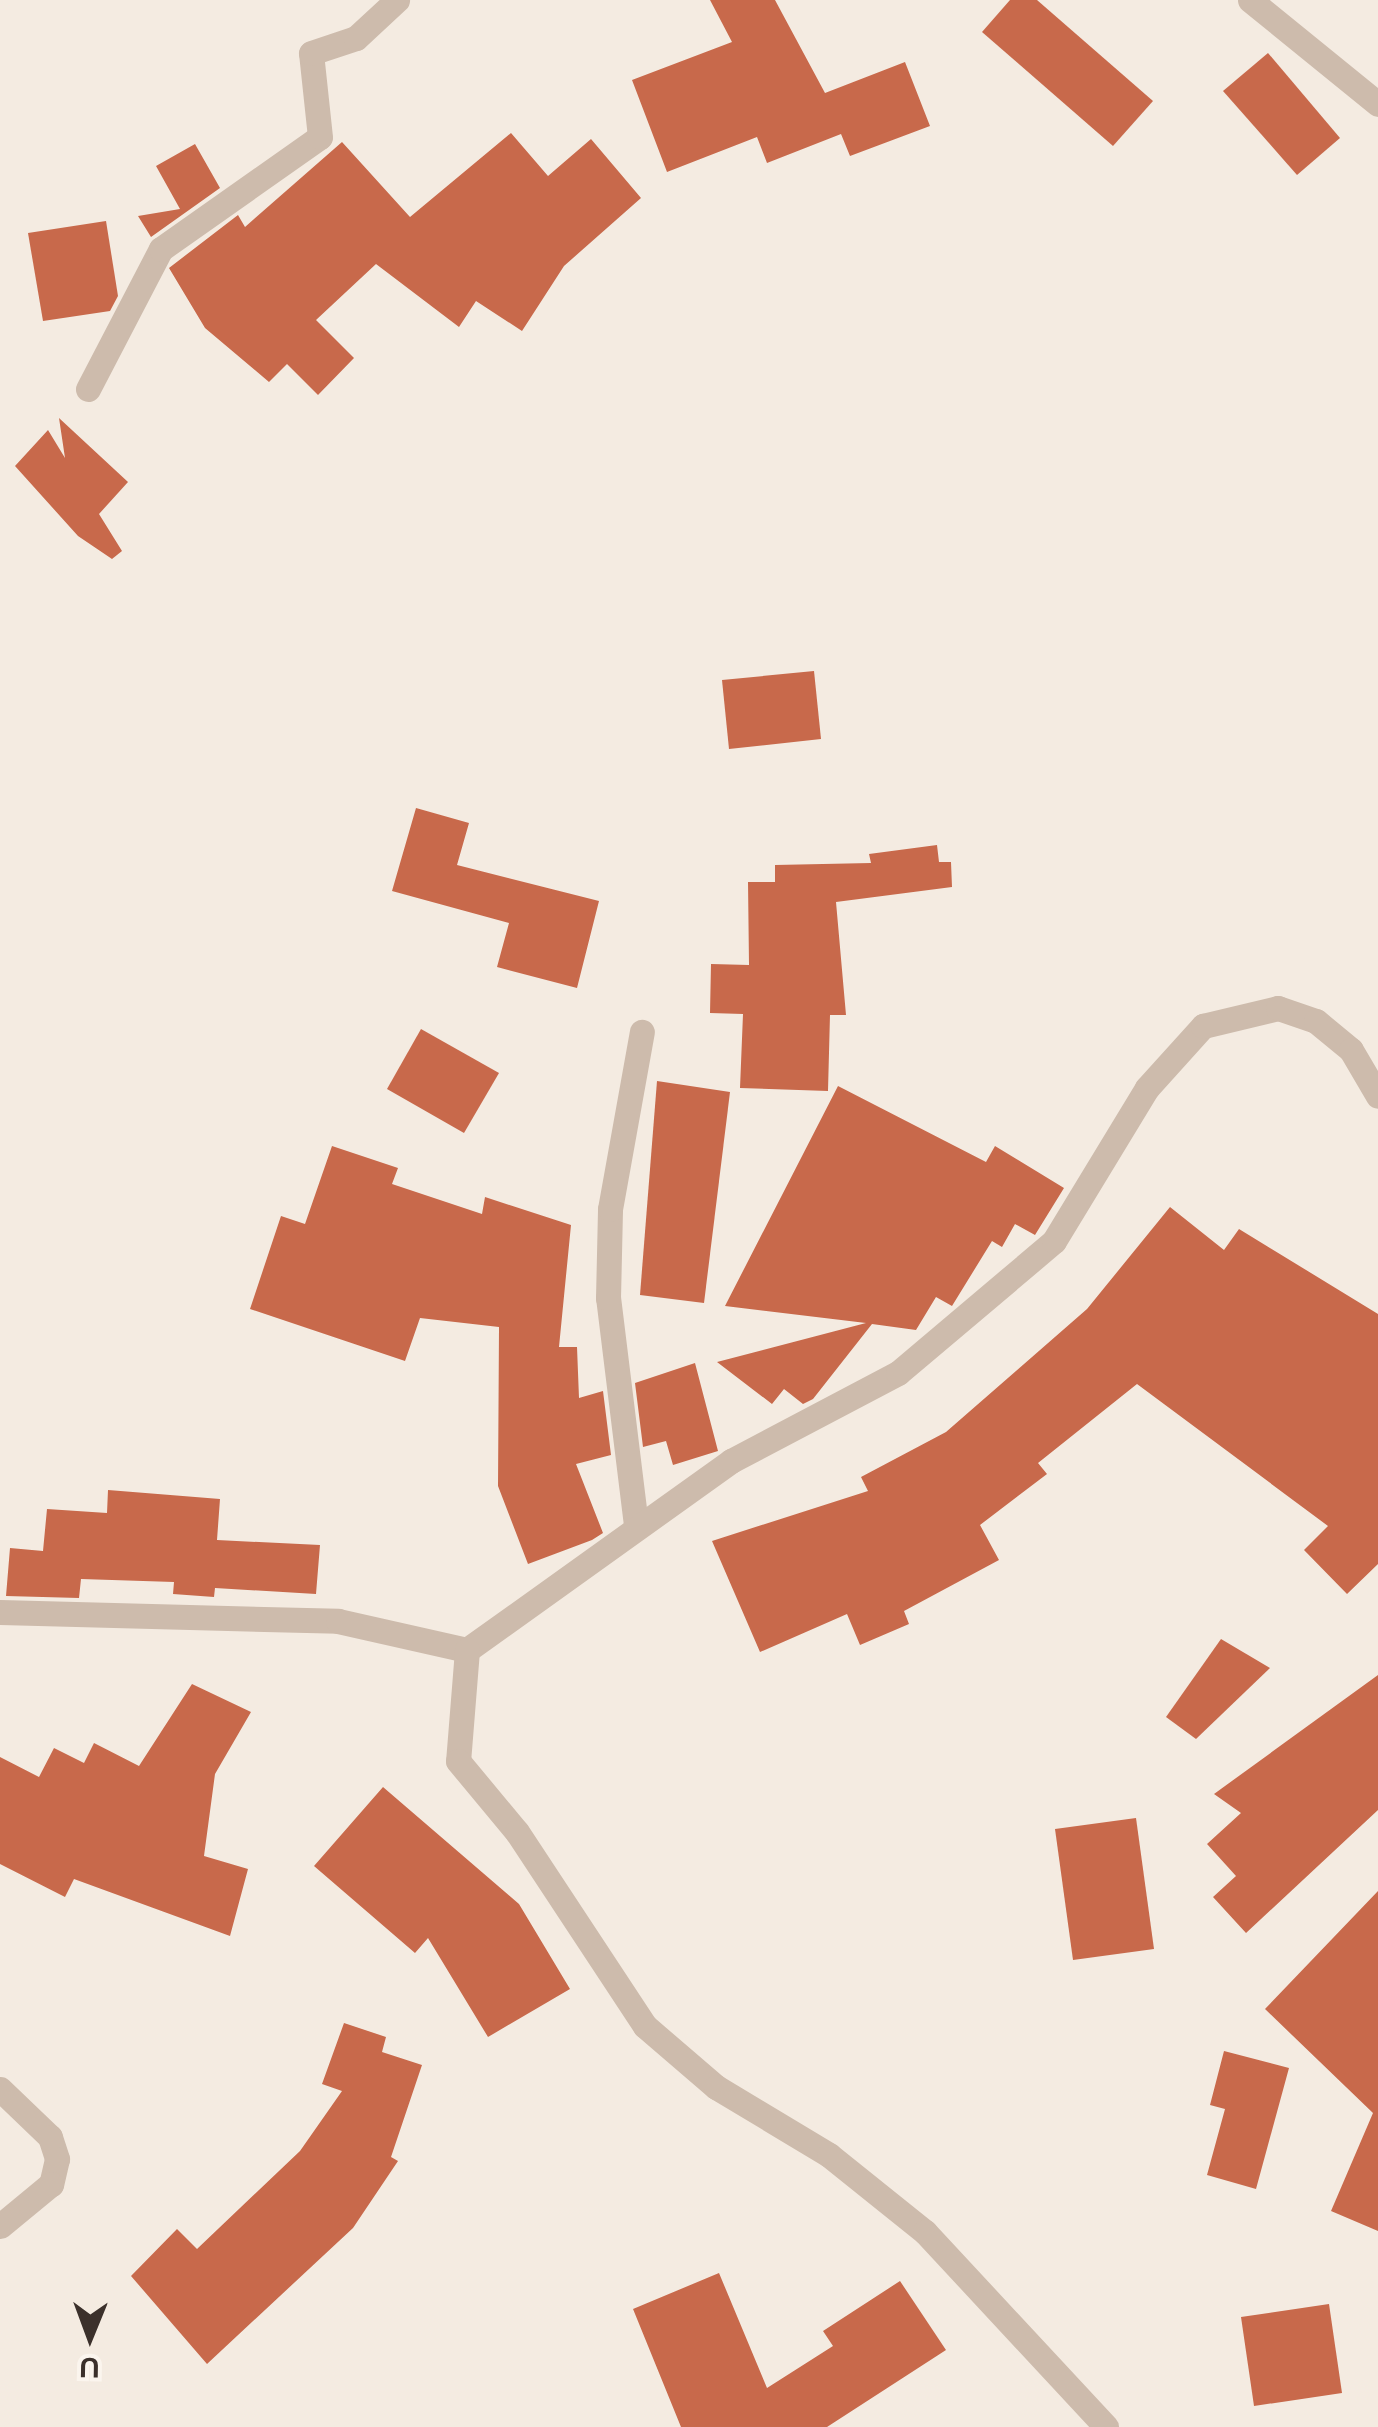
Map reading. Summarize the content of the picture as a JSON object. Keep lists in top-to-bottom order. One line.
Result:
{"north":"bottom"}
